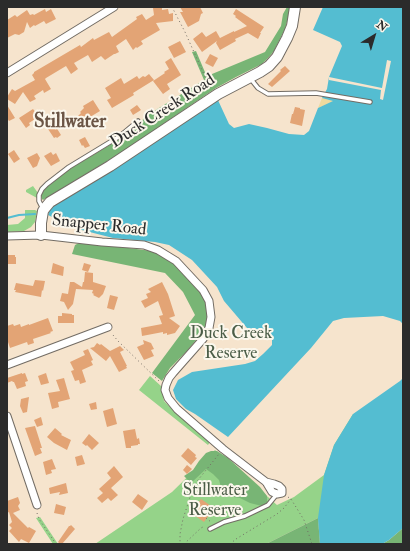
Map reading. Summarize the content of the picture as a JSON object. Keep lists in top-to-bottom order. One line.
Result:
{"streets":{"street":["Duck Creek Road","Snapper Road"]},"districts":["Stillwater"],"parks":["Duck Creek Reserve","Stillwater Reserve"],"north":"top right"}
